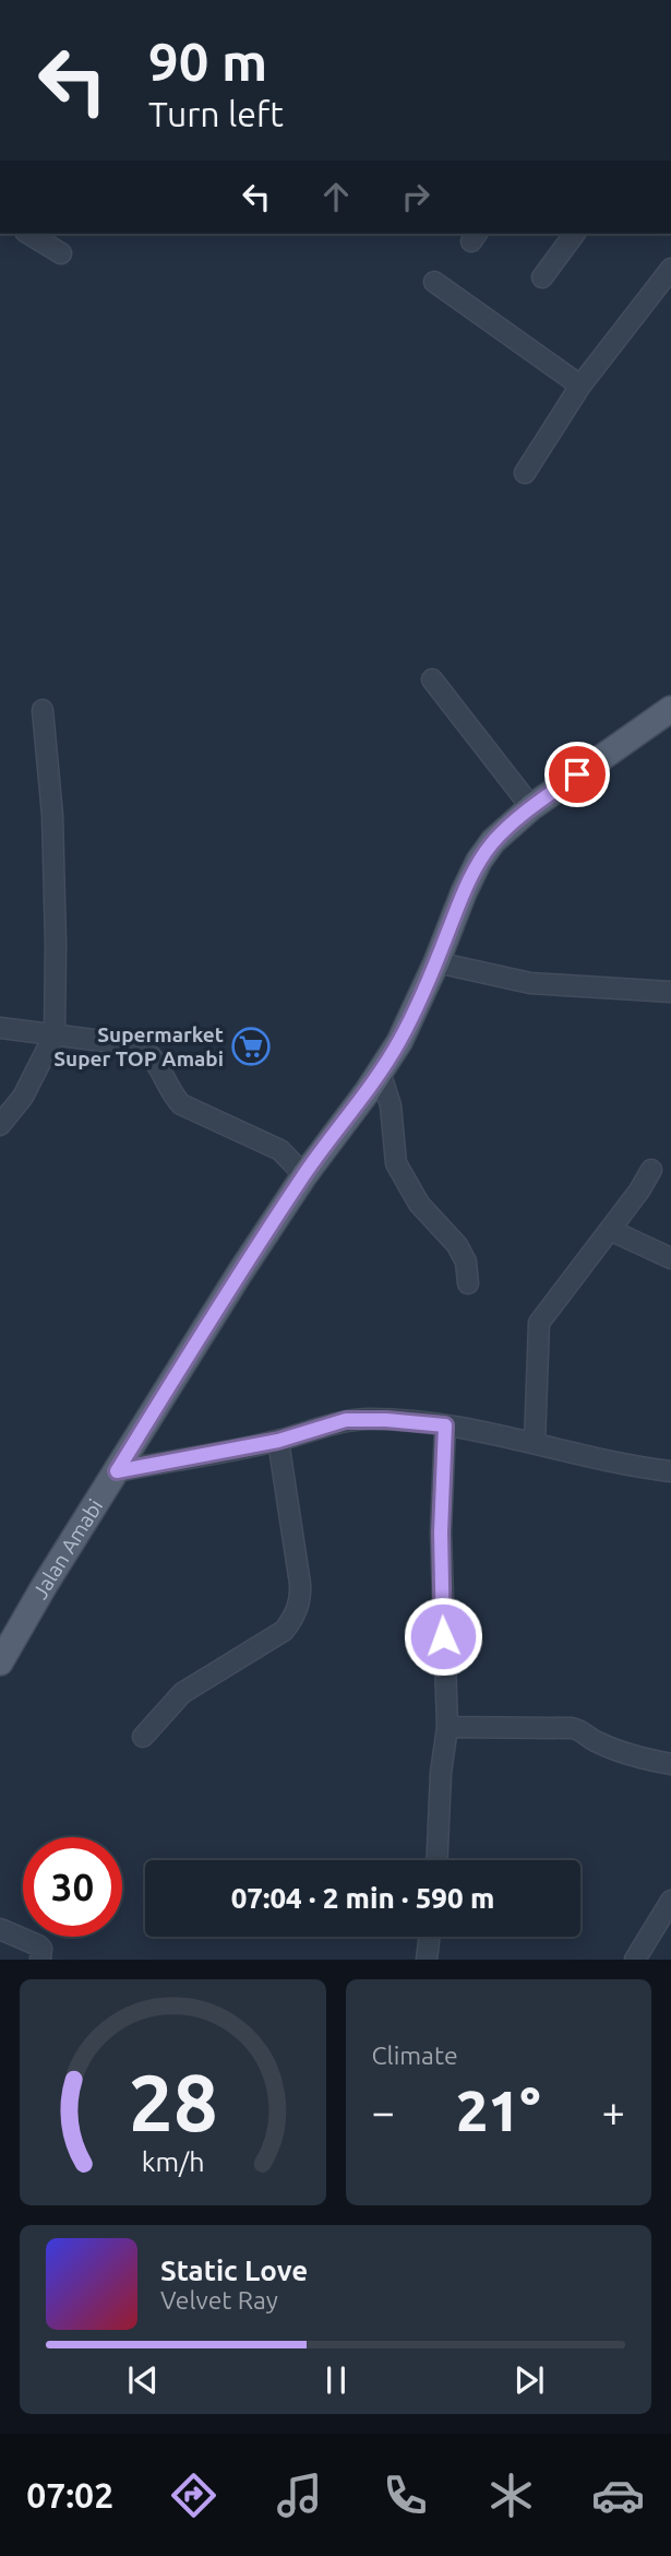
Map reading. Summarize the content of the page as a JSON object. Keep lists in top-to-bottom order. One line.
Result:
{"streets":{"main road":["Jalan Amabi"]},"places":{"supermarket":["Supermarket Super TOP Amabi"]},"page":{"turn":["90 m","Turn left"],"limit":"30","trip":"07:04 · 2 min · 590 m","tile":"Climate","heat":["−","21°","+"],"song":["Static Love","Velvet Ray"],"tabs":"07:02","gauge":["28","km/h"]}}
